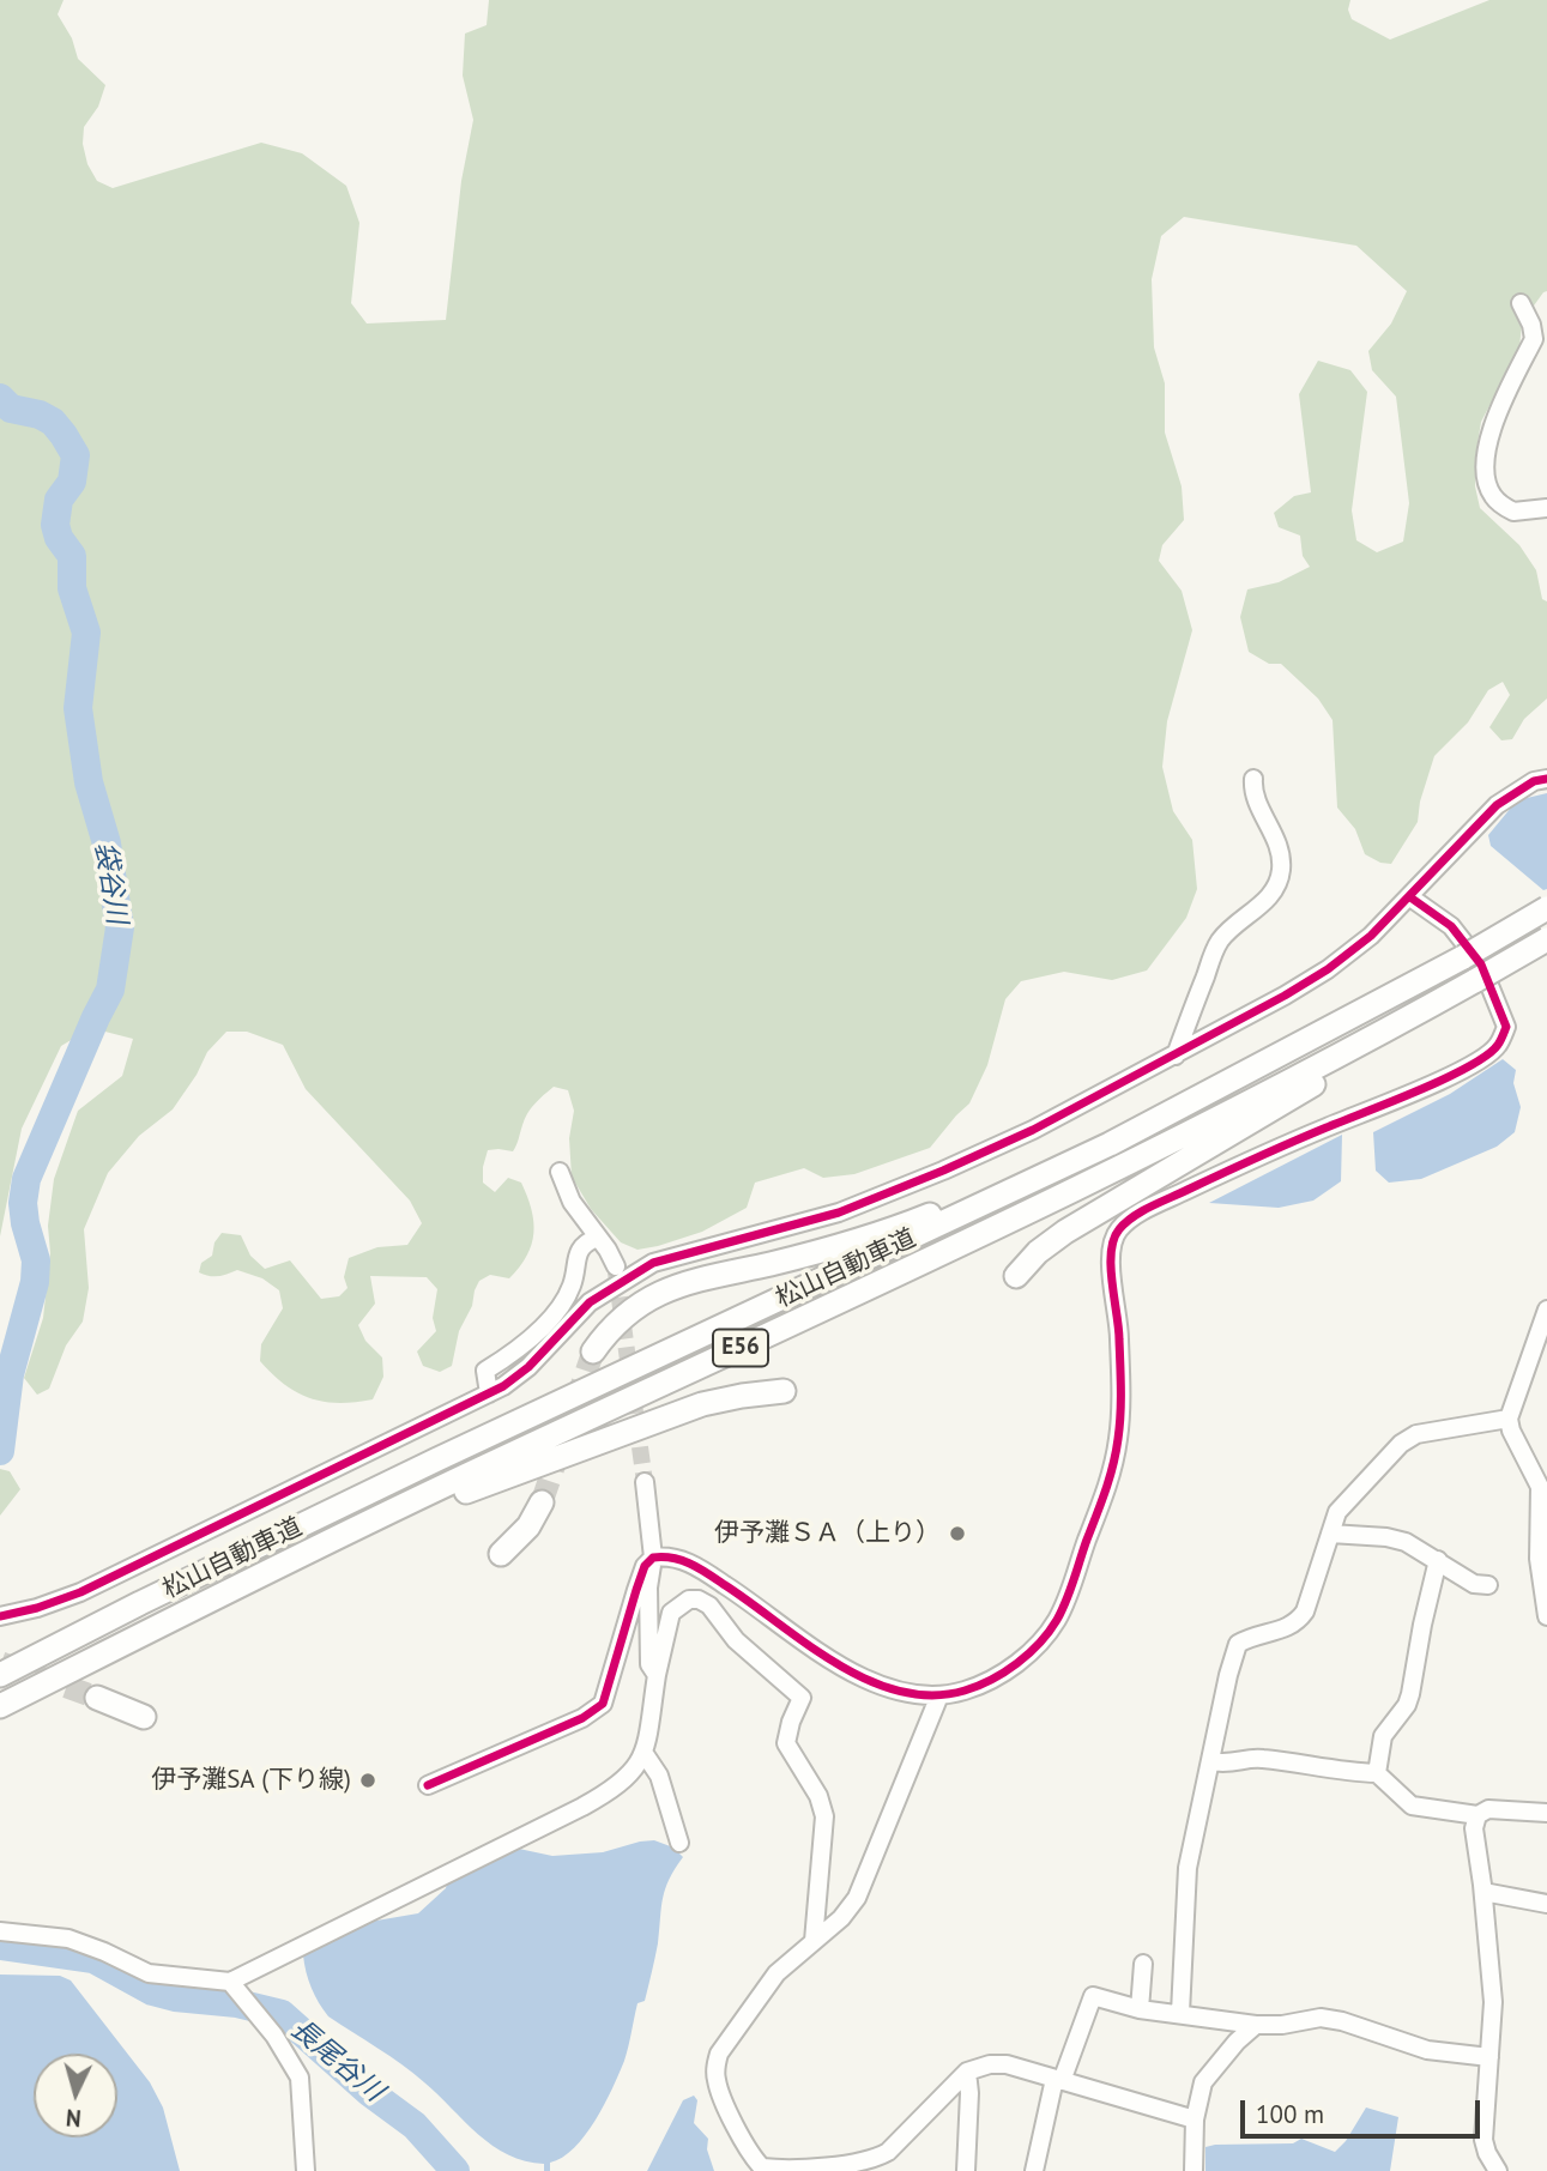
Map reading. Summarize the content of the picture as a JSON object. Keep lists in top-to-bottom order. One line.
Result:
{"streets":{"highway":["松山自動車道","E56"]},"water":["袋谷川","長尾谷川"],"places":["伊予灘ＳＡ（上り）","伊予灘SA (下り線)"],"scale_bar":"100 m","north":"bottom"}
